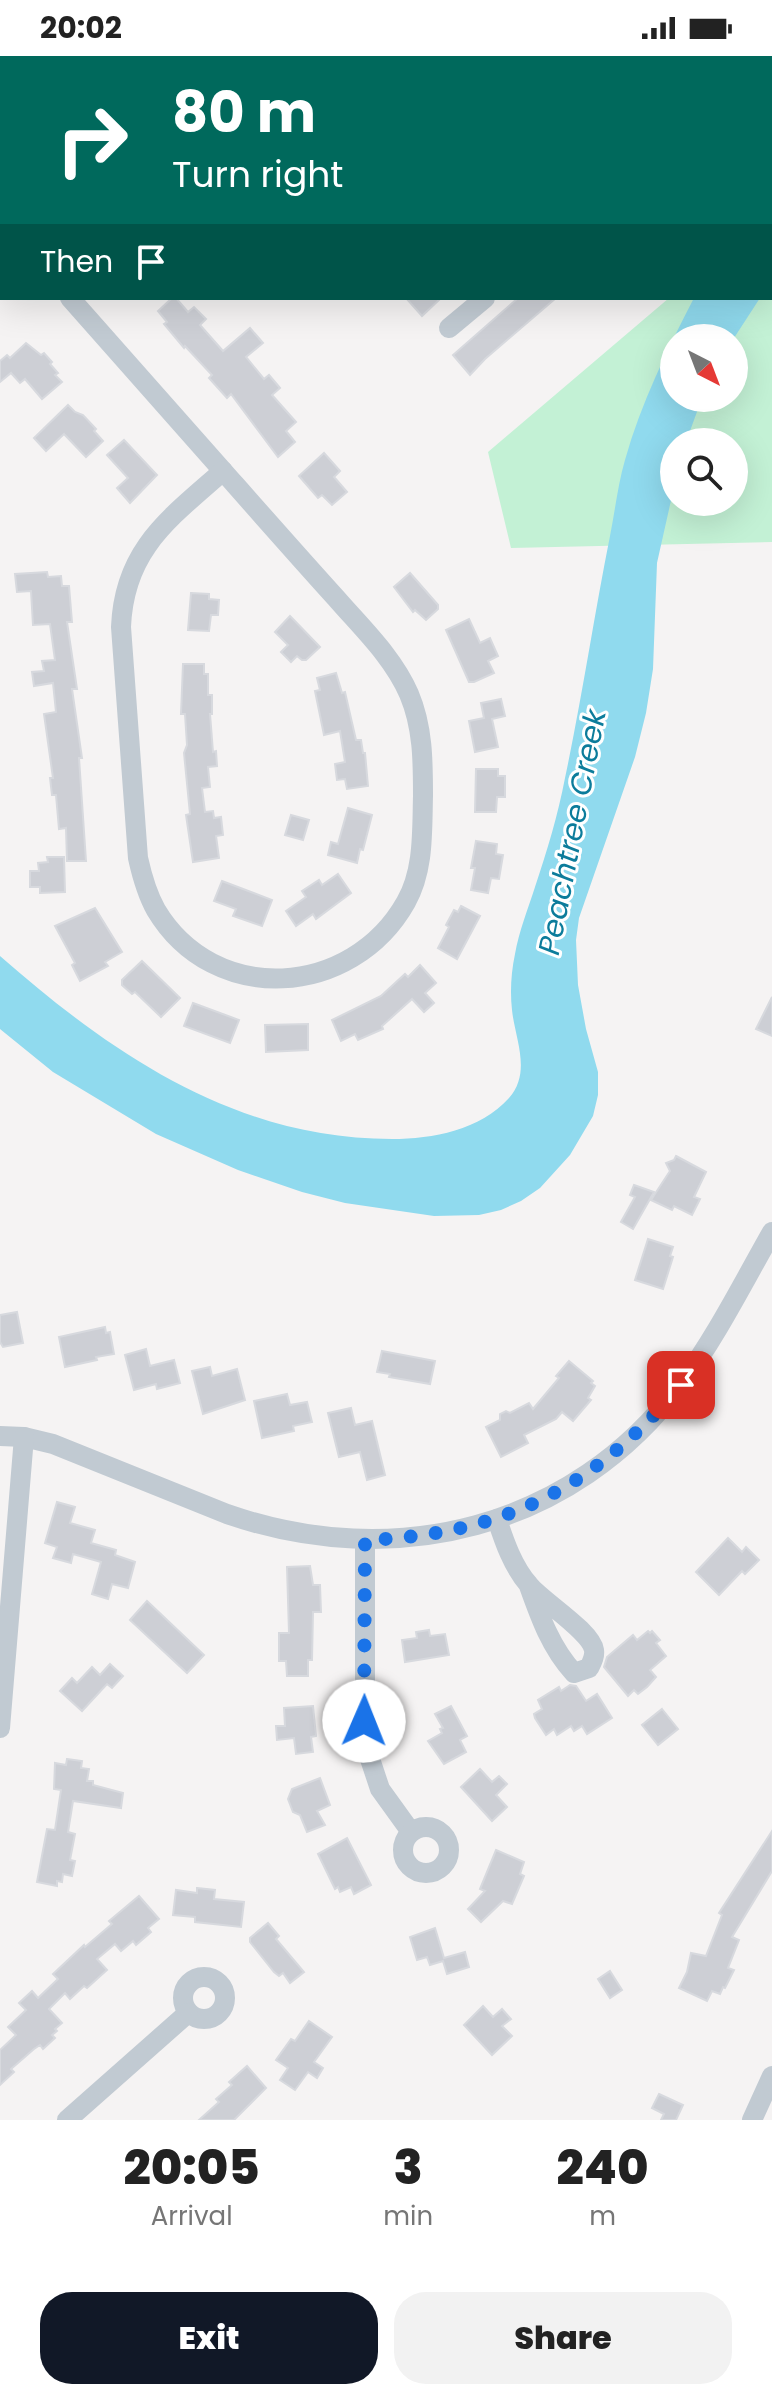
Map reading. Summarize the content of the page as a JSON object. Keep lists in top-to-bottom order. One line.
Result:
{"water":["Peachtree Creek"],"north":"bottom right","page":{"status":"20:02","turn":["80 m","Turn right"],"then":"Then","eta":["20:05","Arrival","3","min","240","m"],"buttons":["Exit","Share"]}}
